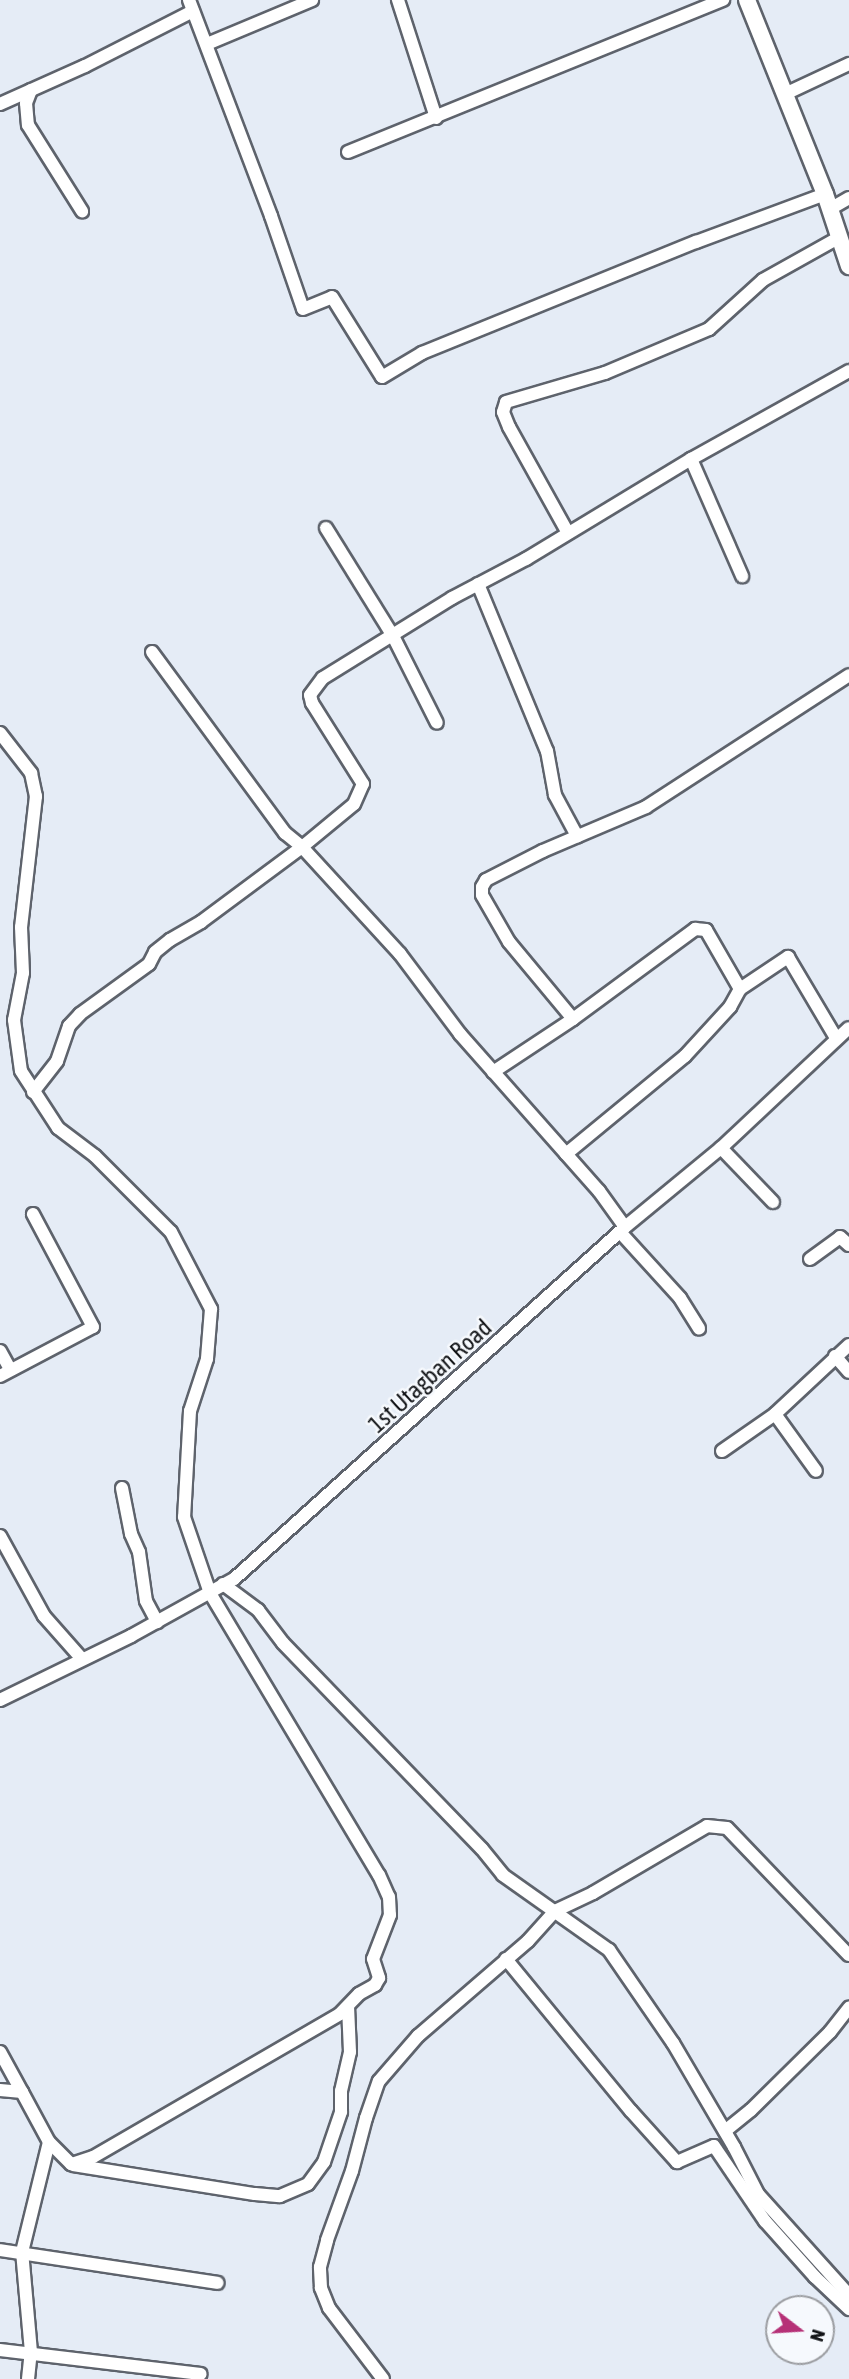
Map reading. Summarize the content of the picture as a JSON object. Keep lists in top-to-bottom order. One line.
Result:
{"streets":{"street":["1st Utagban Road"]},"north":"right"}
